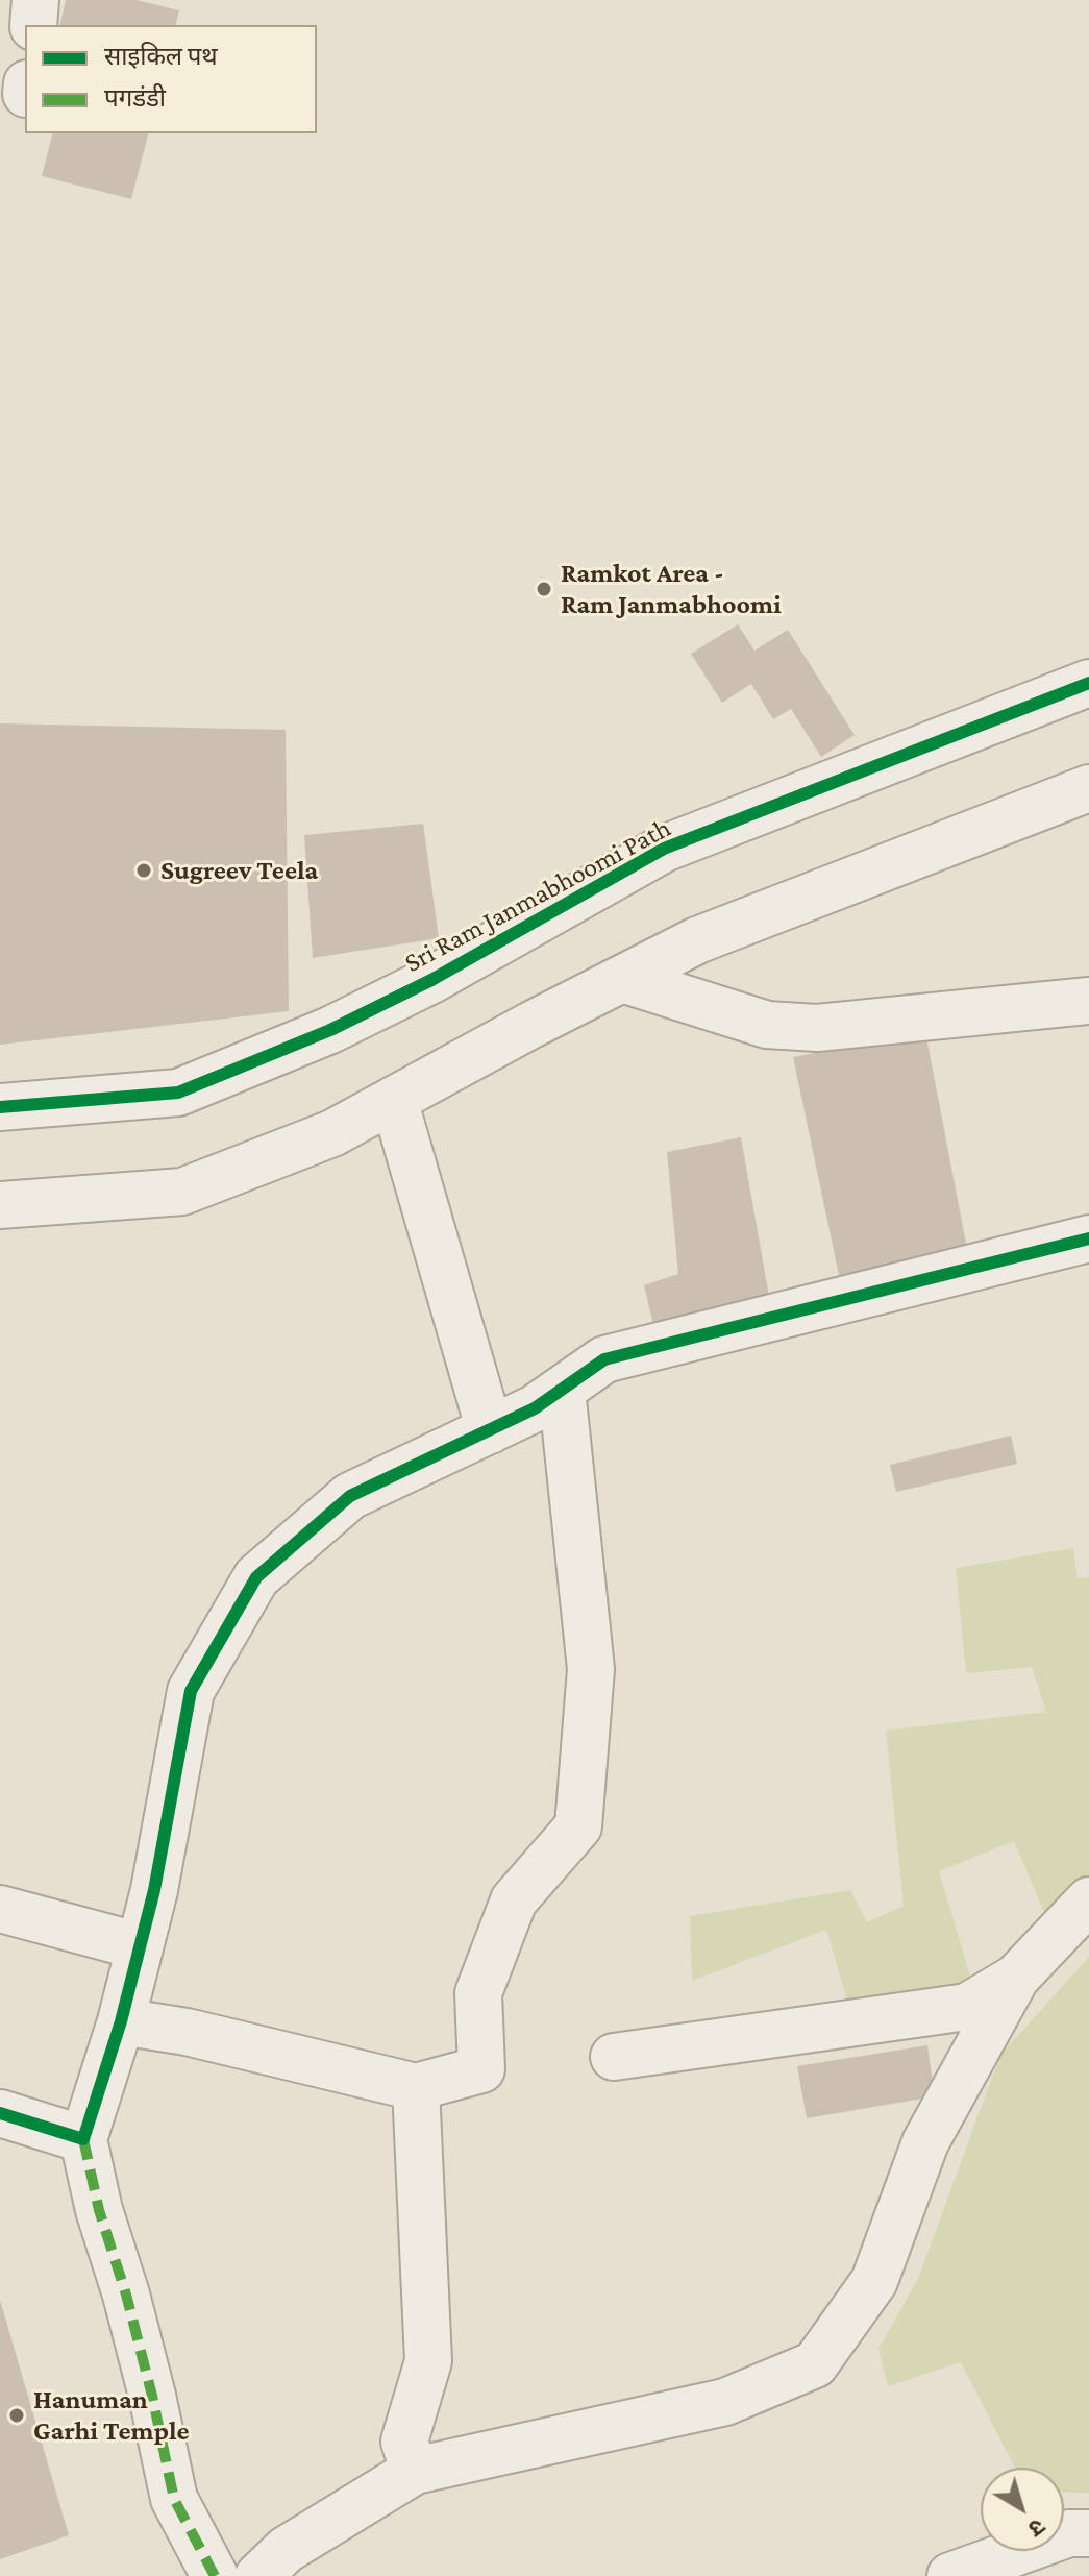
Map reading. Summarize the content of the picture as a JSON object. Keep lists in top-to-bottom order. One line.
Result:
{"streets":{"street":["Sri Ram Janmabhoomi Path"]},"places":["Ramkot Area - Ram Janmabhoomi","Sugreev Teela","Hanuman Garhi Temple"],"legend":["साइकिल पथ","पगडंडी"],"north":"bottom right"}
